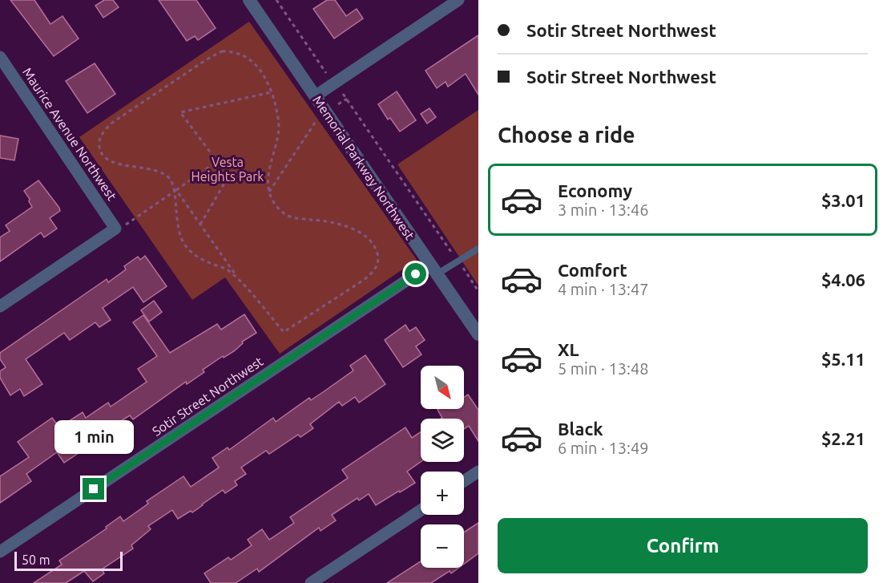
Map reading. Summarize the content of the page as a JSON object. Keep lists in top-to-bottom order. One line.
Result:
{"streets":{"street":["Maurice Avenue Northwest","Memorial Parkway Northwest","Sotir Street Northwest"]},"crossings":[["Memorial Parkway Northwest","Sotir Street Northwest"]],"parks":["Vesta Heights Park"],"scale_bar":"50 m","north":"bottom right","page":{"banner":["Sotir Street Northwest","Sotir Street Northwest"],"heading":"Choose a ride","list":[{"name":"Economy","note":"3 min · 13:46","value":"$3.01"},{"name":"Comfort","note":"4 min · 13:47","value":"$4.06"},{"name":"XL","note":"5 min · 13:48","value":"$5.11"},{"name":"Black","note":"6 min · 13:49","value":"$2.21"}],"map_buttons":["+","−"],"bubble":"1 min","buttons":"Confirm","scale":"50 m"}}
